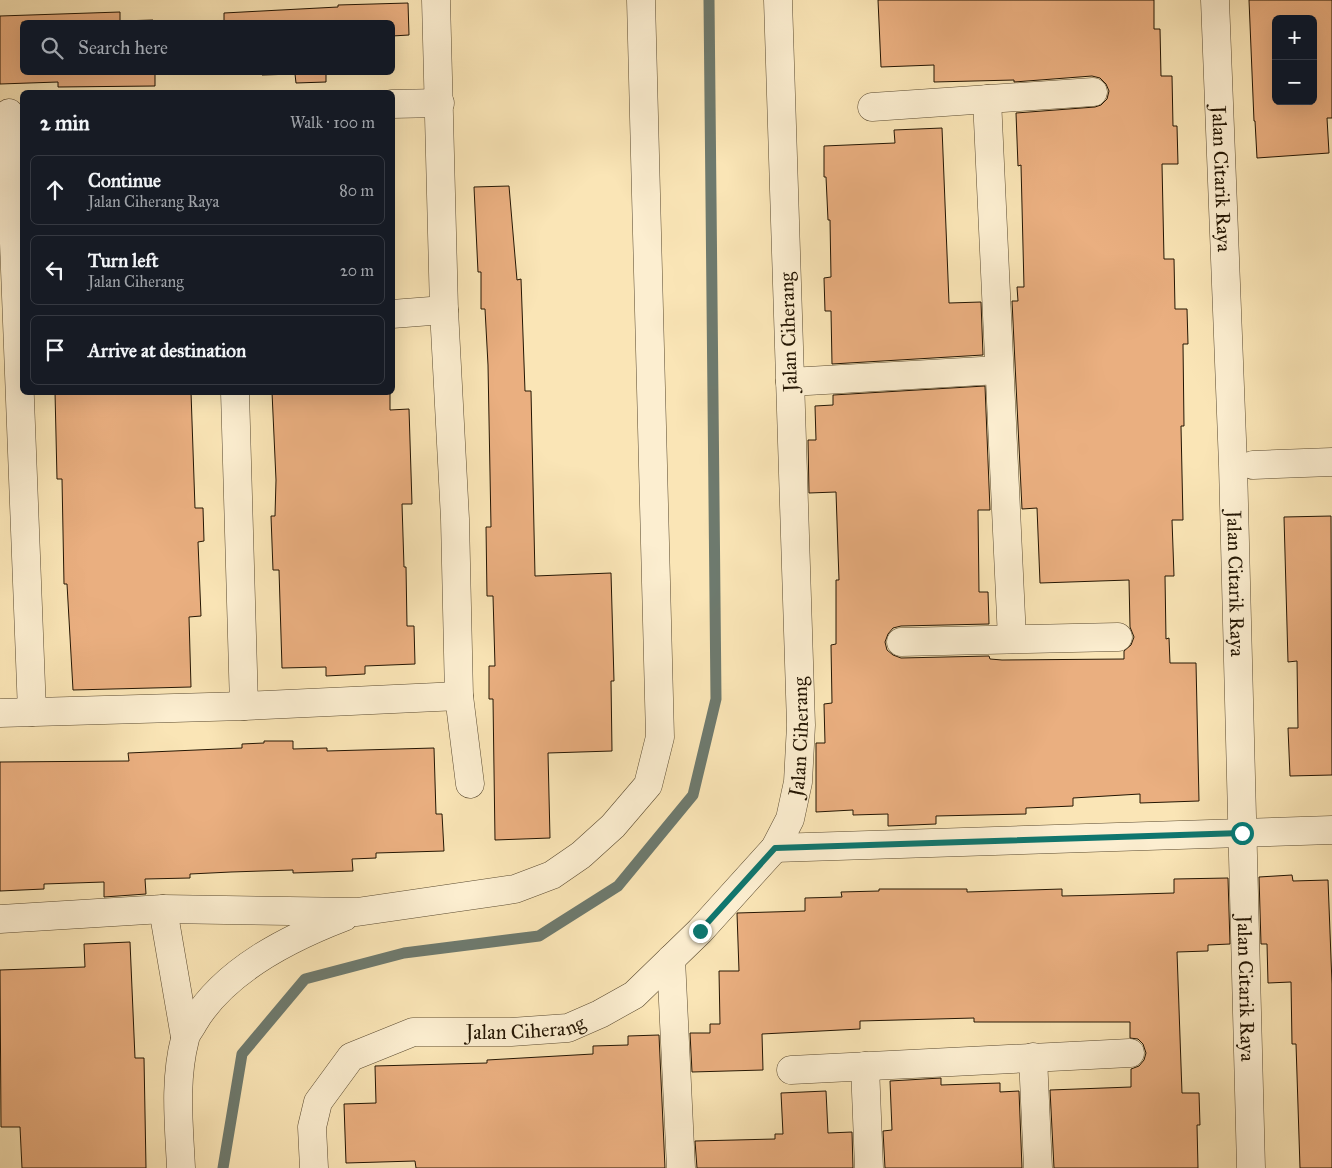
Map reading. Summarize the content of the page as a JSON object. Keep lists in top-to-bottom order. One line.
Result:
{"streets":{"street":["Jalan Citarik Raya","Jalan Ciherang"]},"page":{"map_buttons":["+","−"],"search":"Search here","heading":["2 min","Walk · 100 m"],"list":[["Continue","Jalan Ciherang Raya","80 m"],["Turn left","Jalan Ciherang","20 m"],"Arrive at destination"]}}
